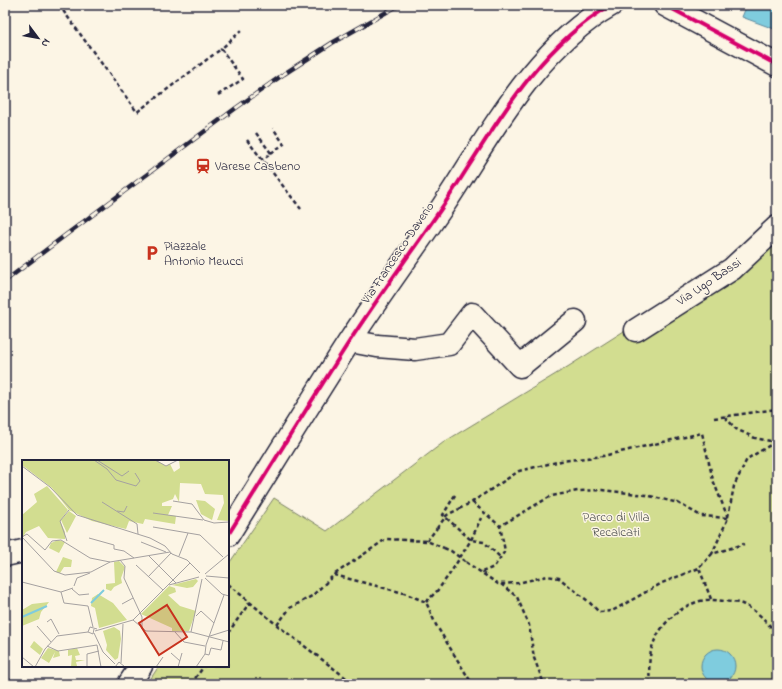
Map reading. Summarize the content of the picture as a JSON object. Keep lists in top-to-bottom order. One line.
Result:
{"streets":{"street":["Via Francesco Daverio","Via Ugo Bassi"]},"parks":["Parco di Villa Recalcati"],"places":{"station":["Varese Casbeno"],"parking":["Piazzale Antonio Meucci"]},"north":"bottom right"}
